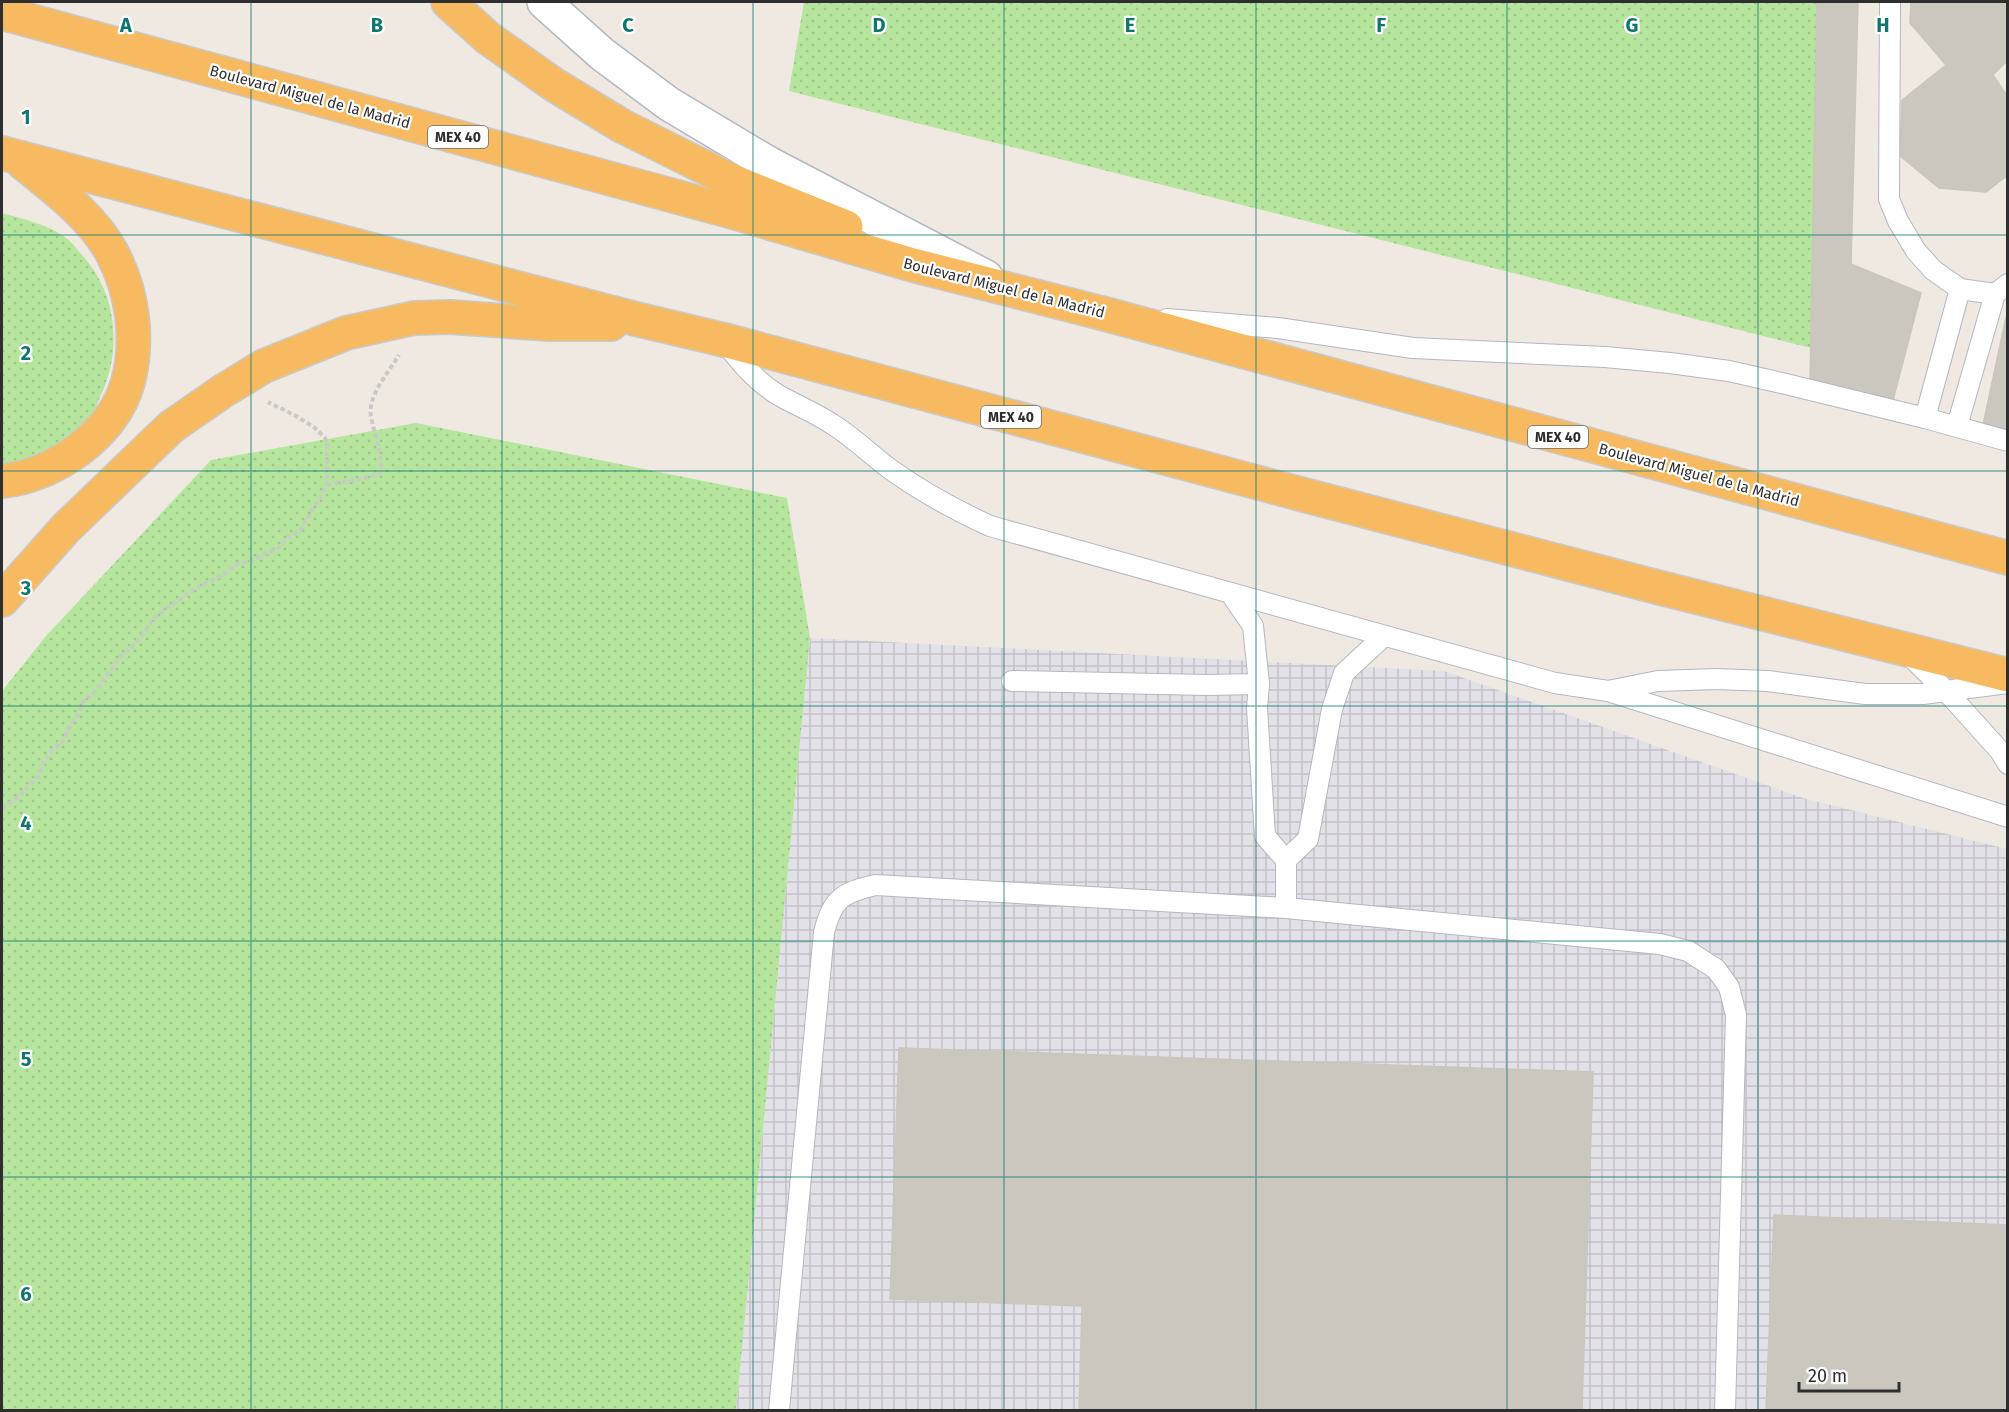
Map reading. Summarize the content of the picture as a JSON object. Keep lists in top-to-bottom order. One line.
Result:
{"streets":{"highway":["Boulevard Miguel de la Madrid","MEX 40"]},"scale_bar":"20 m","grid":{"columns":["A","B","C","D","E","F","G","H"],"rows":["1","2","3","4","5","6"]}}
